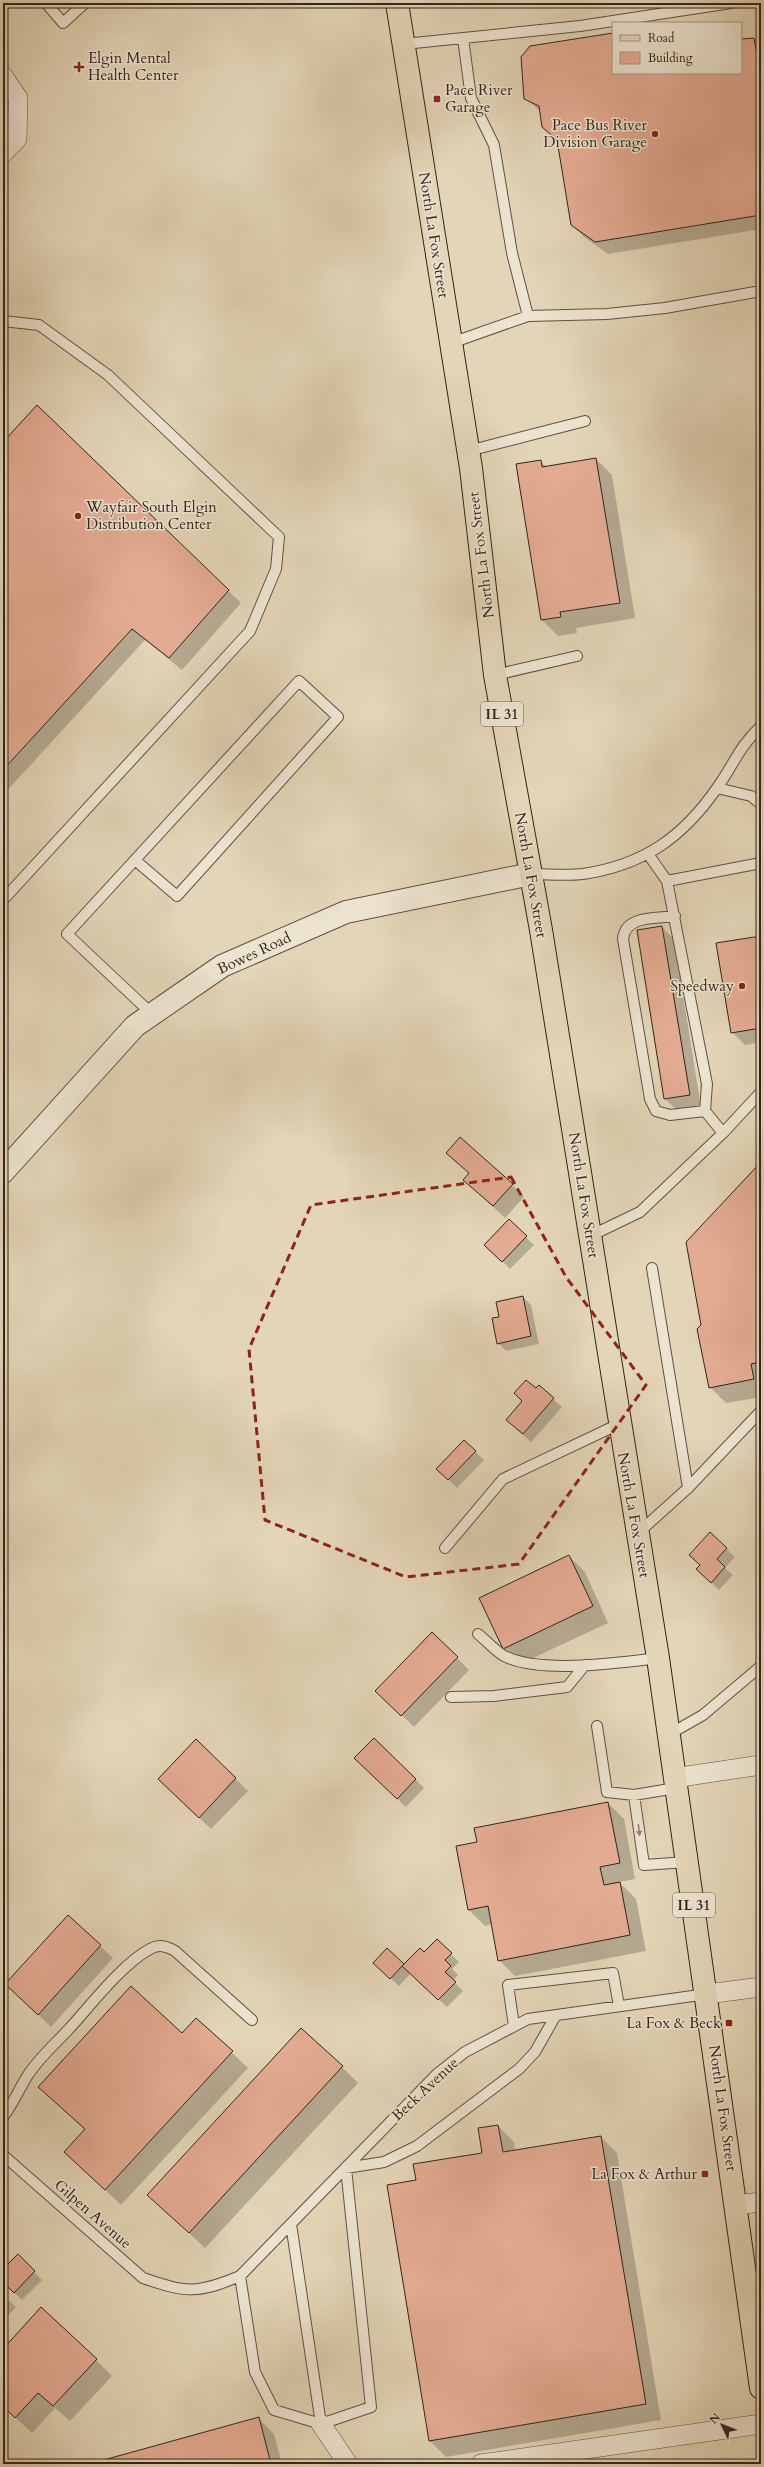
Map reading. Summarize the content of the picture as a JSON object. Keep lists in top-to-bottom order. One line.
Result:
{"streets":{"main road":["North La Fox Street","IL 31"],"street":["Bowes Road","Beck Avenue"],"lane":["Gilpen Avenue"]},"crossings":[["North La Fox Street","Bowes Road"],["North La Fox Street","Beck Avenue"],["Beck Avenue","Gilpen Avenue"]],"places":{"health":["Elgin Mental Health Center"],"transit":["Pace River Garage","La Fox & Beck","La Fox & Arthur"],"other":["Pace Bus River Division Garage","Wayfair South Elgin Distribution Center","Speedway"]},"legend":["Road","Building"],"north":"top left"}
